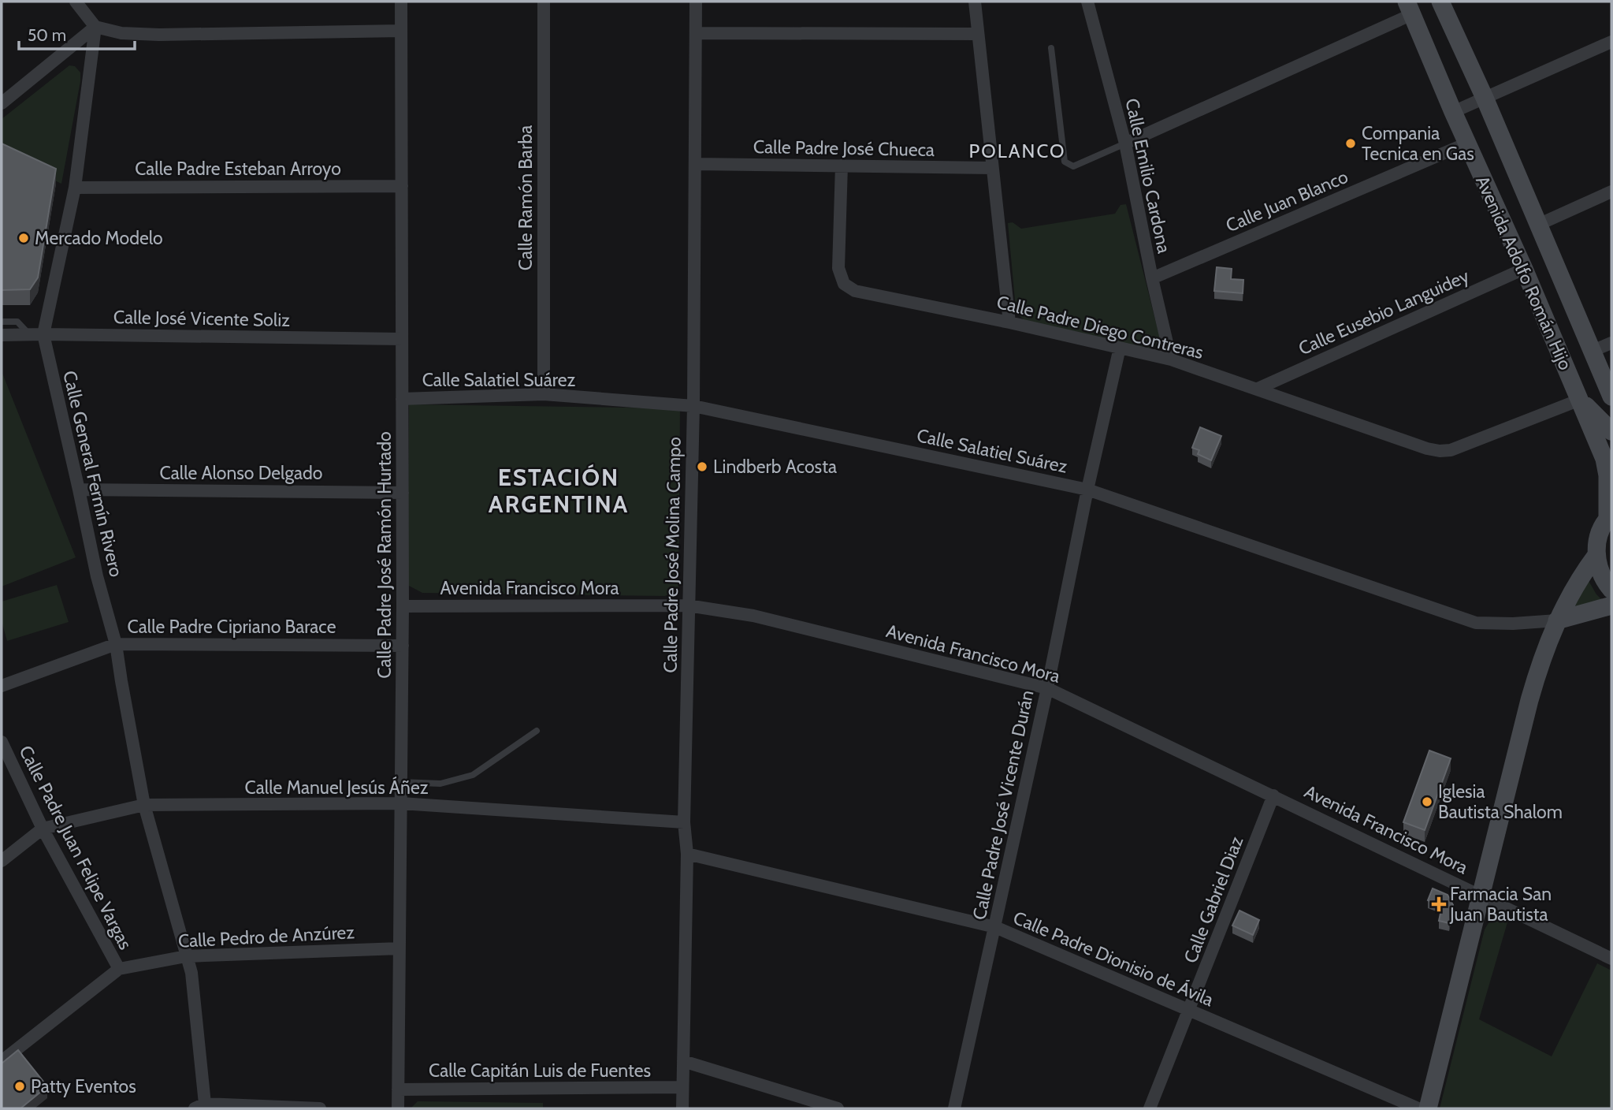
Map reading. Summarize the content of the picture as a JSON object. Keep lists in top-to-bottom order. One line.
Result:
{"streets":{"main road":["Avenida Adolfo Román Hijo"],"street":["Calle Padre José Chueca","Calle Padre Esteban Arroyo","Calle Emilio Cardona","Calle Ramón Barba","Calle Juan Blanco","Calle Eusebio Languidey","Calle José Vicente Soliz","Calle Padre Diego Contreras","Calle Salatiel Suárez","Calle Alonso Delgado","Calle General Fermín Rivero","Calle Padre José Ramón Hurtado","Calle Padre José Molina Campo","Avenida Francisco Mora","Calle Padre Cipriano Barace","Calle Manuel Jesús Áñez","Calle Padre José Vicente Durán","Calle Padre Juan Felipe Vargas","Calle Gabriel Diaz","Calle Pedro de Anzúrez","Calle Padre Dionisio de Ávila","Calle Capitán Luis de Fuentes"]},"crossings":[["Calle Padre José Chueca","Calle Padre Diego Contreras"],["Calle Padre José Chueca","Calle Padre José Molina Campo"],["Calle Padre Esteban Arroyo","Calle General Fermín Rivero"],["Calle Padre Esteban Arroyo","Calle Padre José Ramón Hurtado"],["Calle Emilio Cardona","Calle Juan Blanco"],["Calle Emilio Cardona","Calle Padre Diego Contreras"],["Calle Ramón Barba","Calle Salatiel Suárez"],["Calle Juan Blanco","Avenida Adolfo Román Hijo"],["Avenida Adolfo Román Hijo","Calle Eusebio Languidey"],["Avenida Adolfo Román Hijo","Calle Padre Diego Contreras"],["Calle Eusebio Languidey","Calle Padre Diego Contreras"],["Calle José Vicente Soliz","Calle General Fermín Rivero"],["Calle José Vicente Soliz","Calle Padre José Ramón Hurtado"],["Calle Padre Diego Contreras","Calle Padre José Vicente Durán"],["Calle Salatiel Suárez","Calle Padre José Ramón Hurtado"],["Calle Salatiel Suárez","Calle Padre José Molina Campo"],["Calle Salatiel Suárez","Calle Padre José Vicente Durán"],["Calle Alonso Delgado","Calle General Fermín Rivero"],["Calle Alonso Delgado","Calle Padre José Ramón Hurtado"],["Calle General Fermín Rivero","Calle Padre Cipriano Barace"],["Calle General Fermín Rivero","Calle Manuel Jesús Áñez"],["Calle General Fermín Rivero","Calle Pedro de Anzúrez"],["Calle Padre José Ramón Hurtado","Avenida Francisco Mora"],["Calle Padre José Ramón Hurtado","Calle Padre Cipriano Barace"],["Calle Padre José Ramón Hurtado","Calle Manuel Jesús Áñez"],["Calle Padre José Ramón Hurtado","Calle Pedro de Anzúrez"],["Calle Padre José Ramón Hurtado","Calle Capitán Luis de Fuentes"],["Calle Padre José Molina Campo","Avenida Francisco Mora"],["Calle Padre José Molina Campo","Calle Manuel Jesús Áñez"],["Calle Padre José Molina Campo","Calle Padre Dionisio de Ávila"],["Calle Padre José Molina Campo","Calle Capitán Luis de Fuentes"],["Avenida Francisco Mora","Calle Padre José Vicente Durán"],["Avenida Francisco Mora","Calle Gabriel Diaz"],["Calle Manuel Jesús Áñez","Calle Padre Juan Felipe Vargas"],["Calle Padre José Vicente Durán","Calle Padre Dionisio de Ávila"],["Calle Padre Juan Felipe Vargas","Calle Pedro de Anzúrez"],["Calle Gabriel Diaz","Calle Padre Dionisio de Ávila"]],"districts":["POLANCO","ESTACIÓN ARGENTINA"],"places":{"other":["Compania Tecnica en Gas","Mercado Modelo","Lindberb Acosta","Iglesia Bautista Shalom","Patty Eventos"],"health":["Farmacia San Juan Bautista"]},"scale_bar":"50 m"}
